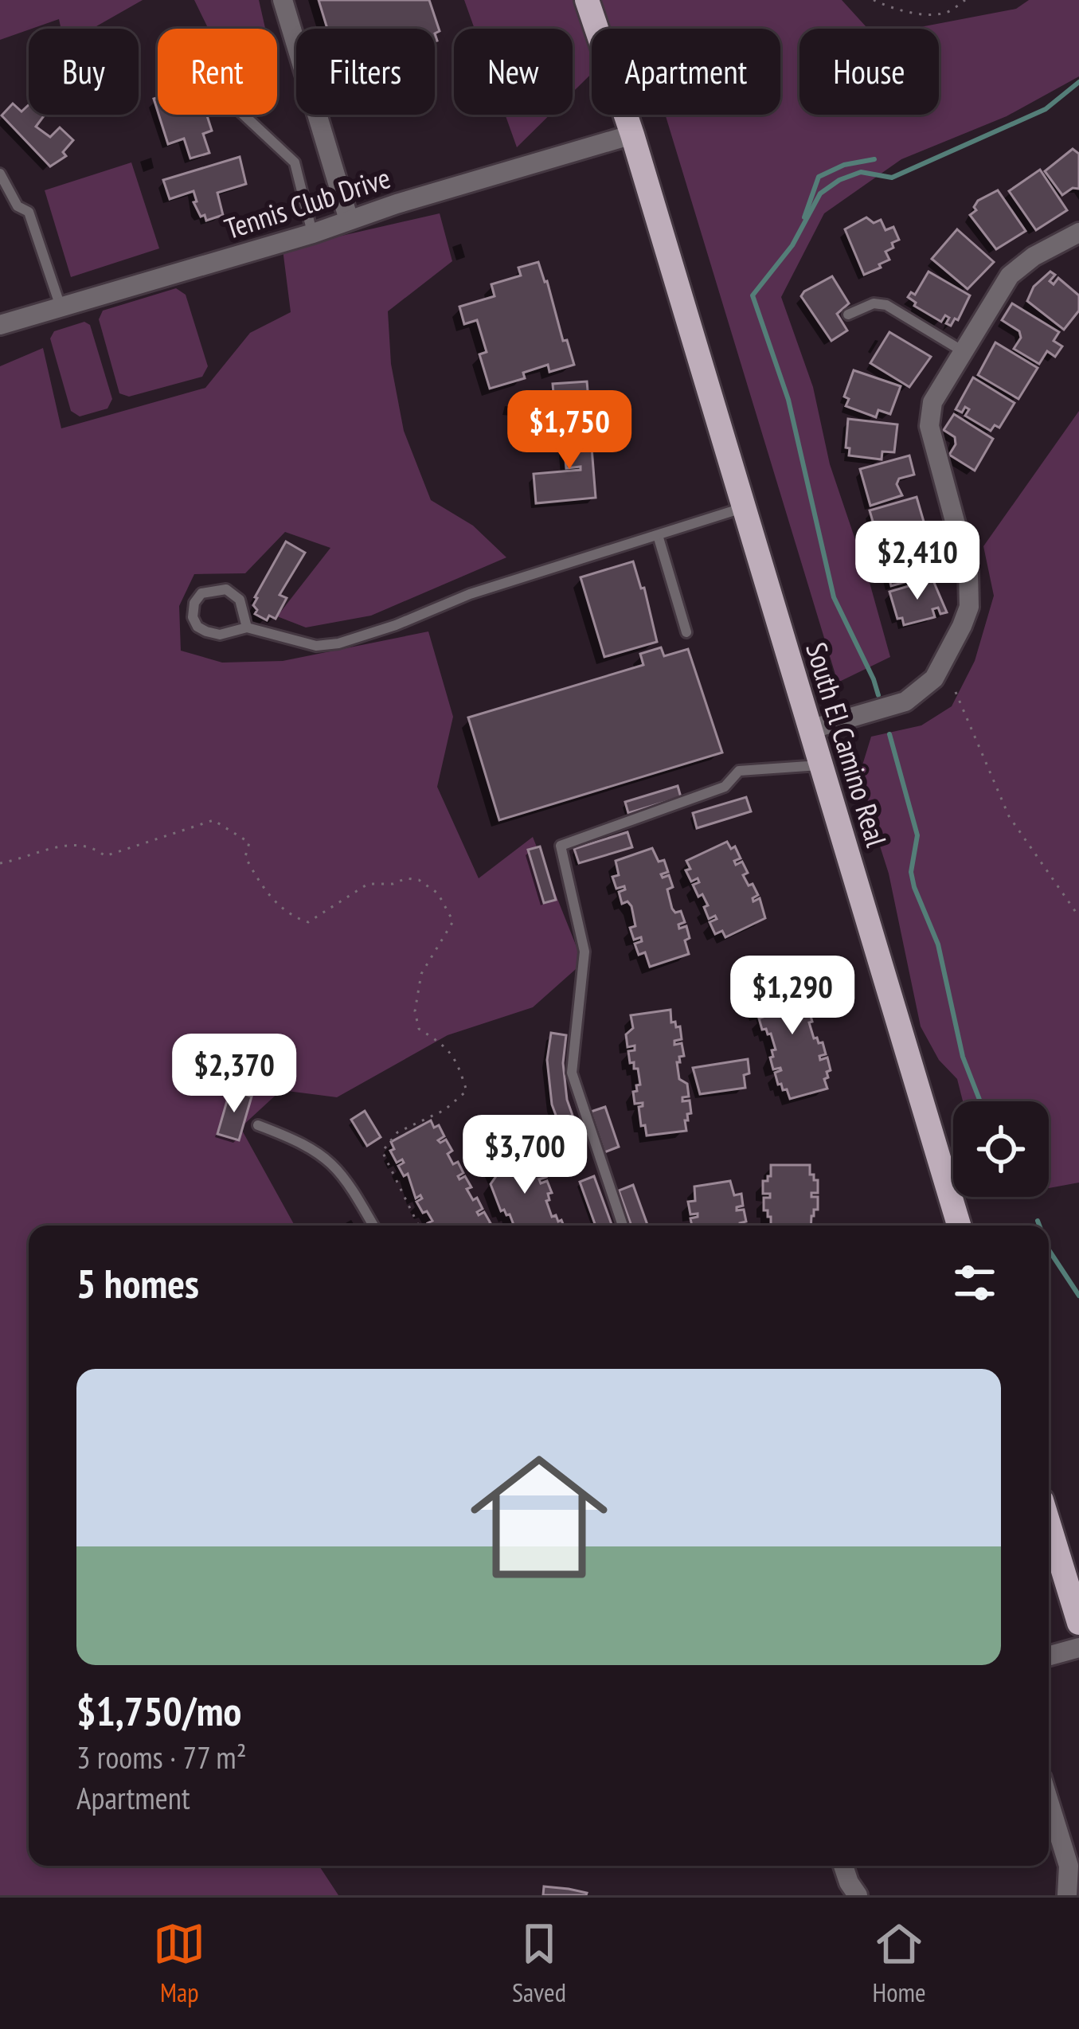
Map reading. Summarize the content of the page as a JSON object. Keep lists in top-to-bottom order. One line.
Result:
{"streets":{"main road":["South El Camino Real"],"street":["Tennis Club Drive"]},"crossings":[["Tennis Club Drive","South El Camino Real"]],"page":{"chip":["Buy","Rent","Filters","New","Apartment","House"],"price":["$1,750","$2,410","$1,290","$2,370","$3,700"],"heading":"5 homes","list":[{"name":"$1,750/mo","note":"3 rooms · 77 m² · Apartment"}],"tabs":["Map","Saved","Home"]}}
